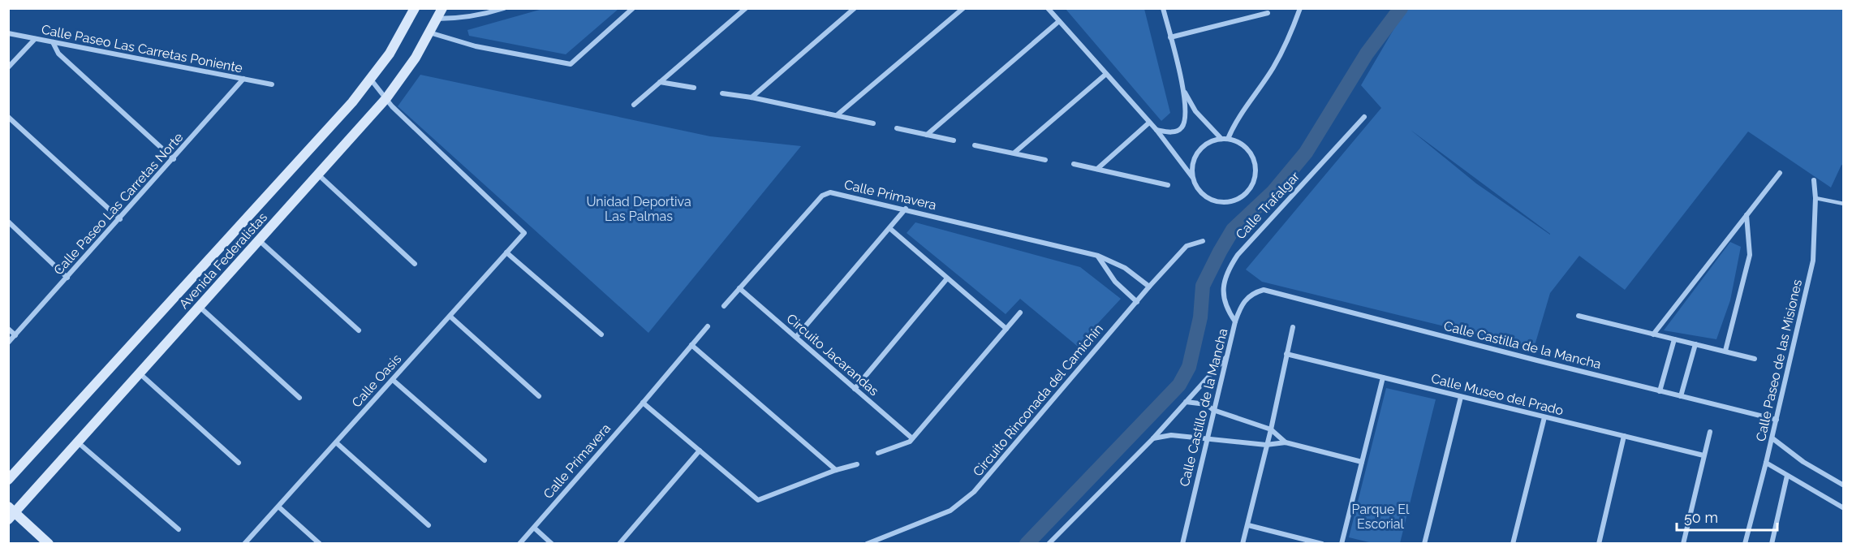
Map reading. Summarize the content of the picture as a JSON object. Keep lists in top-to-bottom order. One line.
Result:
{"streets":{"street":["Calle Paseo Las Carretas Poniente","Calle Primavera","Calle Paseo Las Carretas Norte","Calle Trafalgar","Avenida Federalistas","Calle Castilla de la Mancha","Circuito Jacarandas","Calle Paseo de las Misiones","Calle Oasis","Calle Museo del Prado","Circuito Rinconada del Camichín","Calle Castillo de la Mancha"]},"crossings":[["Calle Paseo Las Carretas Poniente","Calle Paseo Las Carretas Norte"],["Calle Primavera","Circuito Jacarandas"],["Calle Primavera","Circuito Rinconada del Camichín"],["Calle Trafalgar","Calle Castillo de la Mancha"],["Avenida Federalistas","Calle Oasis"],["Calle Castilla de la Mancha","Calle Paseo de las Misiones"],["Calle Castilla de la Mancha","Calle Castillo de la Mancha"]],"parks":["Unidad Deportiva Las Palmas","Parque El Escorial"],"scale_bar":"50 m"}
